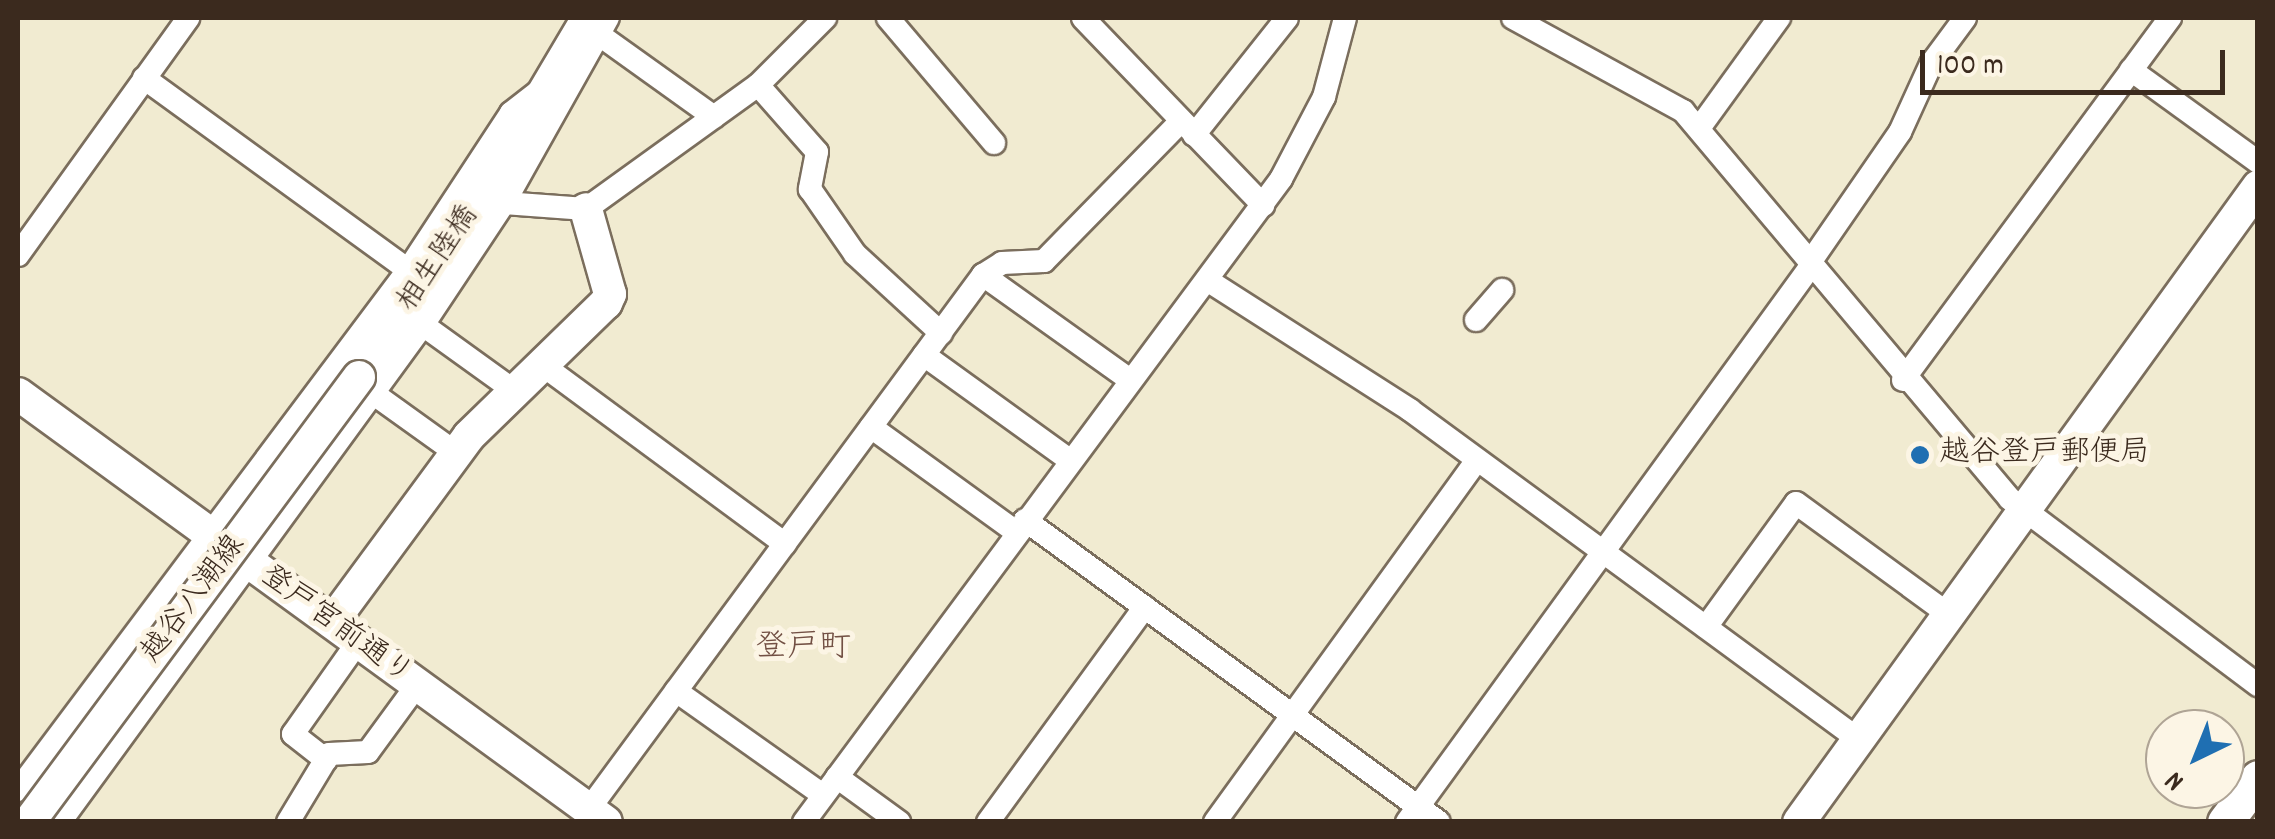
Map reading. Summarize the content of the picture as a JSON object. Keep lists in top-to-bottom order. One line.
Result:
{"streets":{"street":["相生陸橋","越谷八潮線","登戸宮前通り"]},"crossings":[["相生陸橋","越谷八潮線"]],"districts":["登戸町"],"places":["越谷登戸郵便局"],"scale_bar":"100 m","north":"bottom left"}
